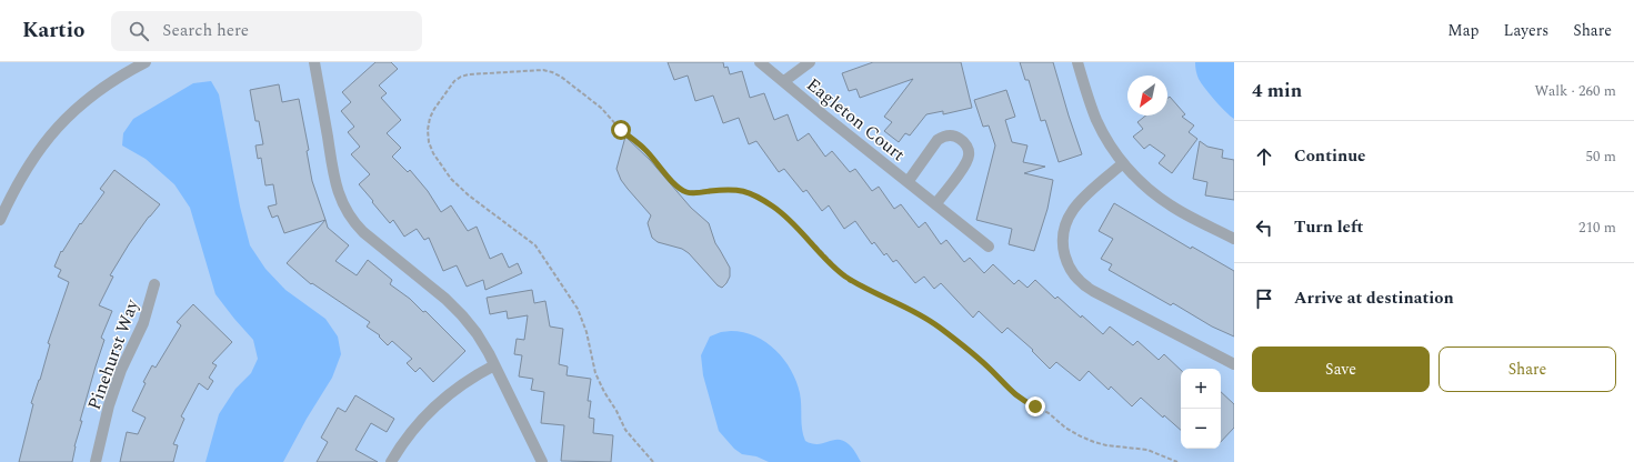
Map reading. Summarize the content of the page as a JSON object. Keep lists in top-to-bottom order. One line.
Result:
{"streets":{"street":["Eagleton Court","Pinehurst Way"]},"north":"bottom left","page":{"header":"Kartio","search":"Search here","nav":["Map","Layers","Share"],"heading":["4 min","Walk · 260 m"],"list":[["Continue","50 m"],["Turn left","210 m"],"Arrive at destination"],"buttons":["Save","Share"],"map_buttons":["+","−"]}}
